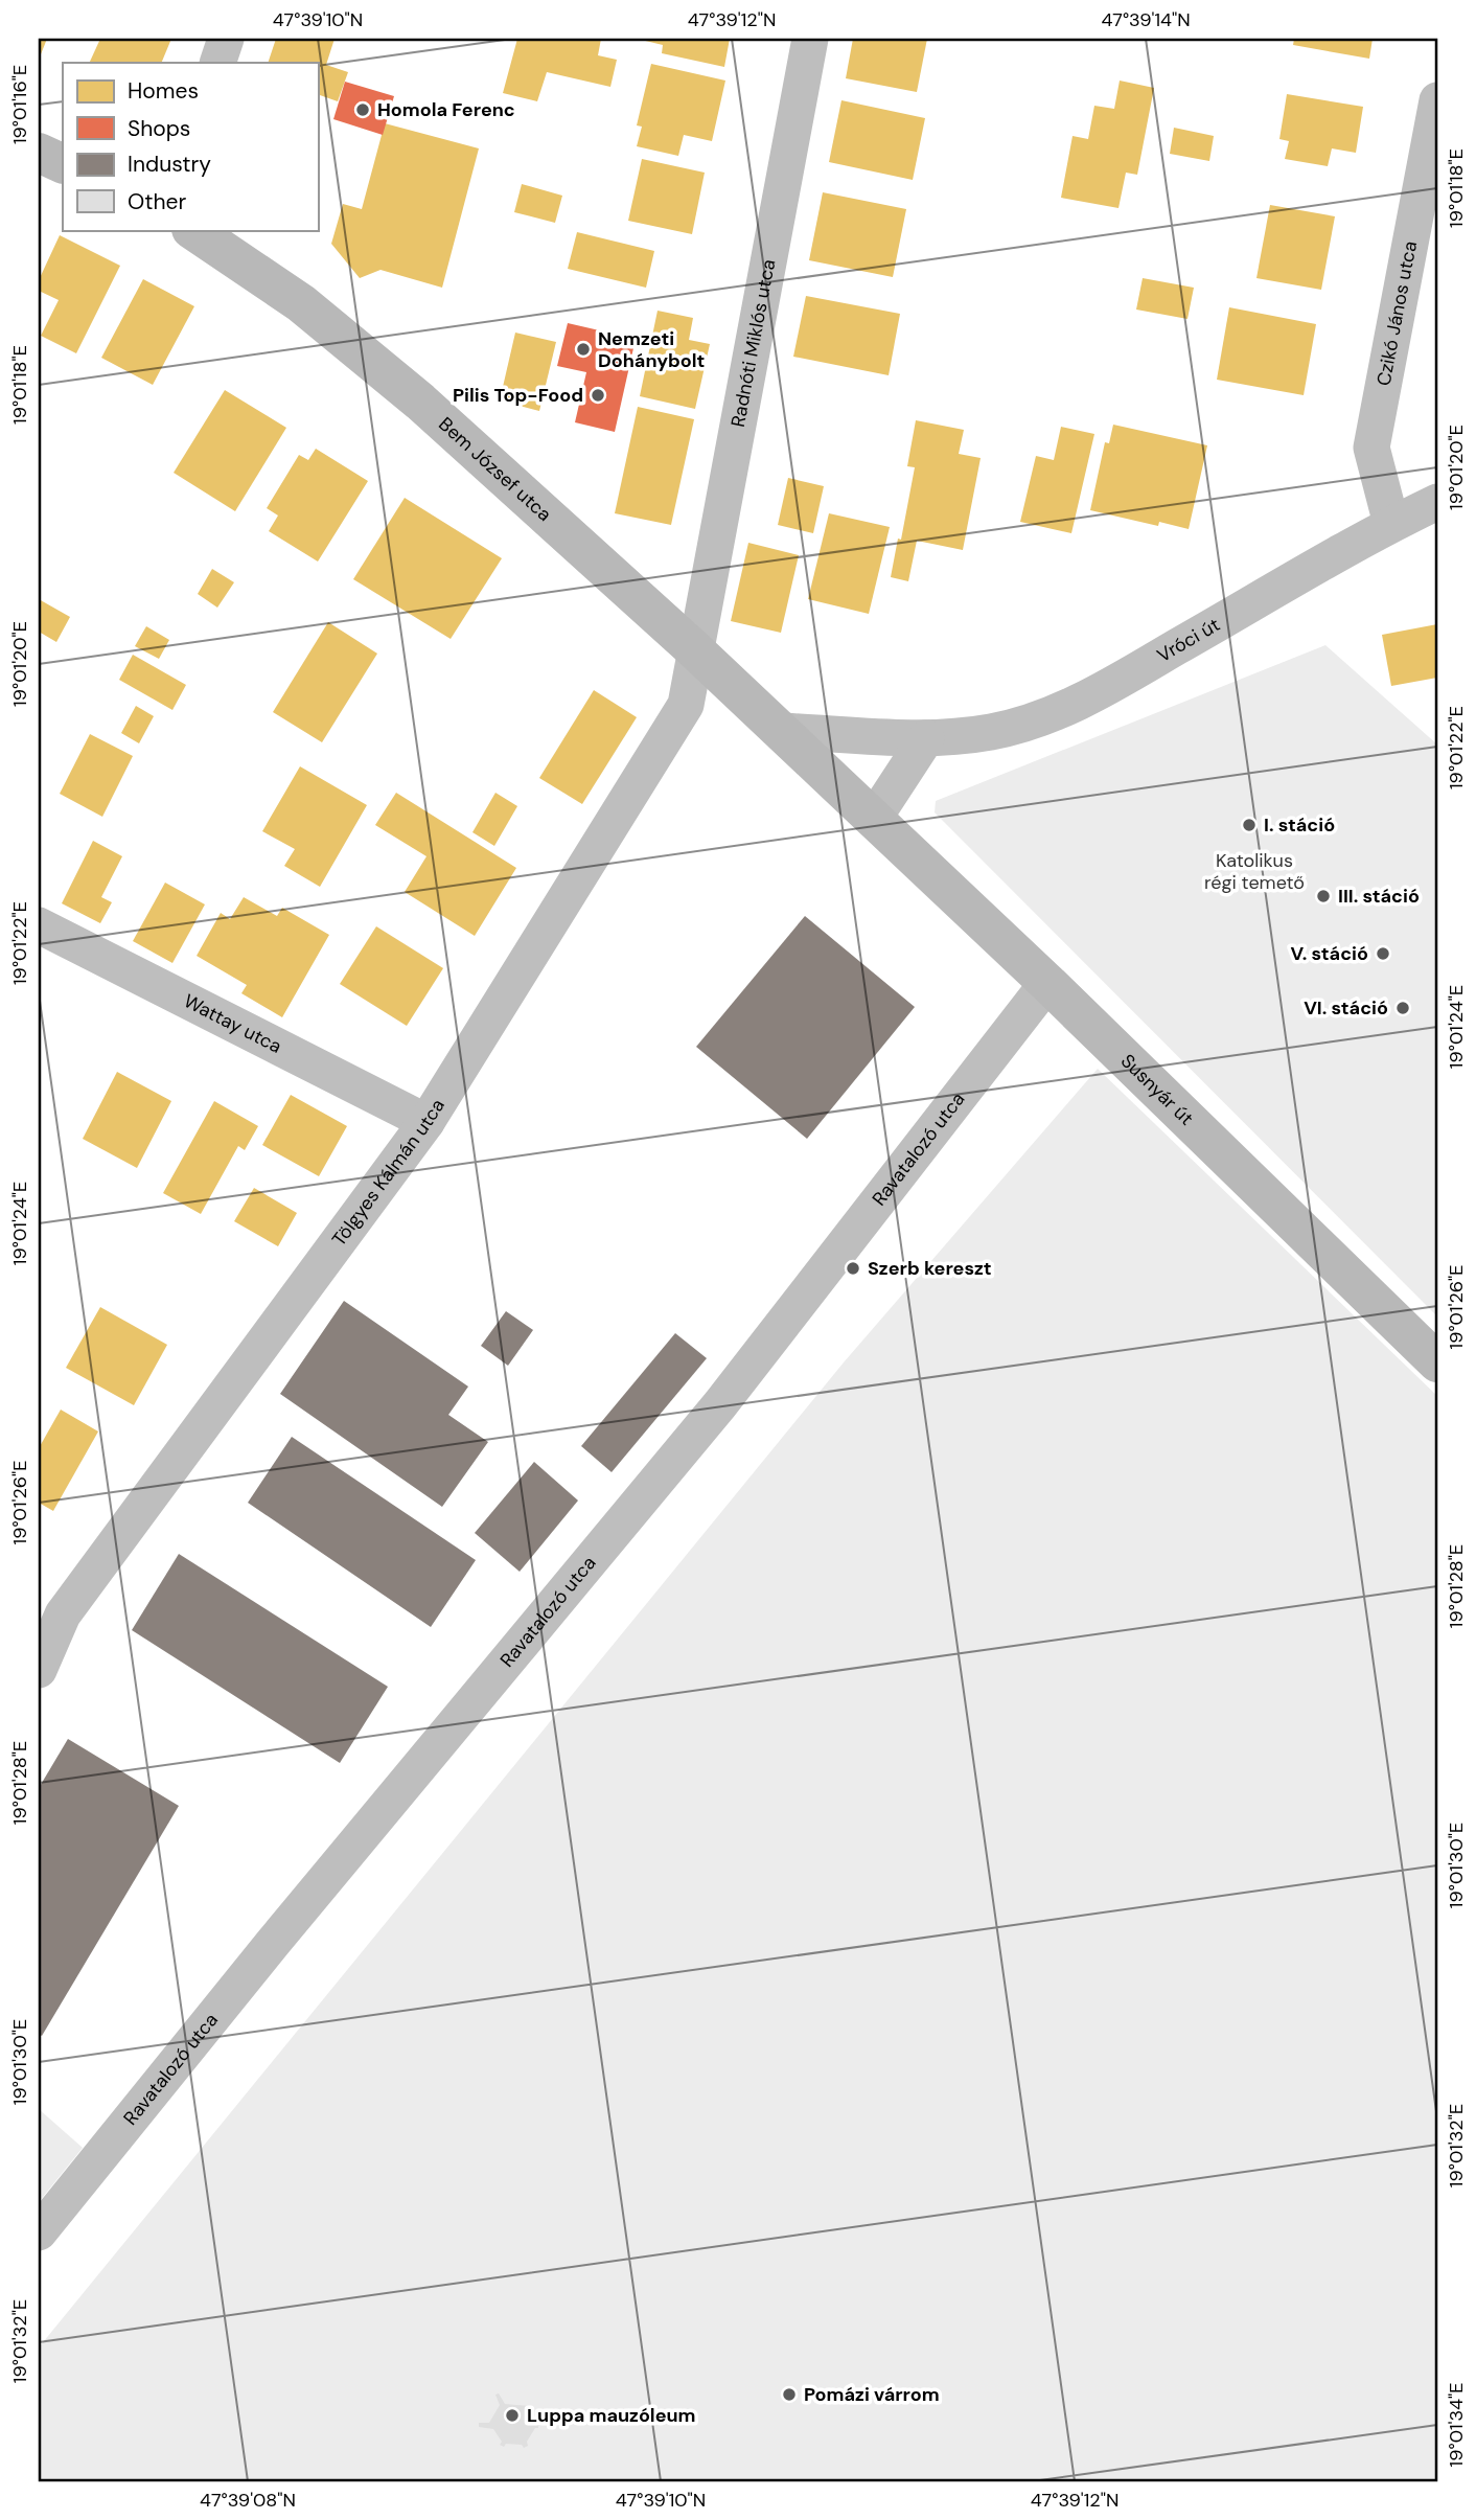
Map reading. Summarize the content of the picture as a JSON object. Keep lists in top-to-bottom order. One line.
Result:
{"streets":{"street":["Czikó János utca","Radnóti Miklós utca","Bem József utca","Vróci út","Wattay utca","Susnyár út","Ravatalozó utca","Tölgyes Kálmán utca"]},"crossings":[["Czikó János utca","Vróci út"],["Radnóti Miklós utca","Bem József utca"],["Radnóti Miklós utca","Tölgyes Kálmán utca"],["Bem József utca","Vróci út"],["Bem József utca","Susnyár út"],["Bem József utca","Tölgyes Kálmán utca"],["Wattay utca","Tölgyes Kálmán utca"],["Susnyár út","Ravatalozó utca"]],"parks":["Katolikus régi temető"],"places":["Homola Ferenc","Nemzeti Dohánybolt","Pilis Top-Food","I. stáció","III. stáció","V. stáció","VI. stáció","Szerb kereszt","Pomázi várrom","Luppa mauzóleum"],"legend":["Homes","Shops","Industry","Other"],"coordinates":["47°39'10\"N","47°39'12\"N","47°39'14\"N","19°01'16\"E","19°01'18\"E","19°01'20\"E","19°01'22\"E","19°01'24\"E","19°01'26\"E","19°01'28\"E","19°01'30\"E","19°01'32\"E","19°01'34\"E","47°39'08\"N"]}
